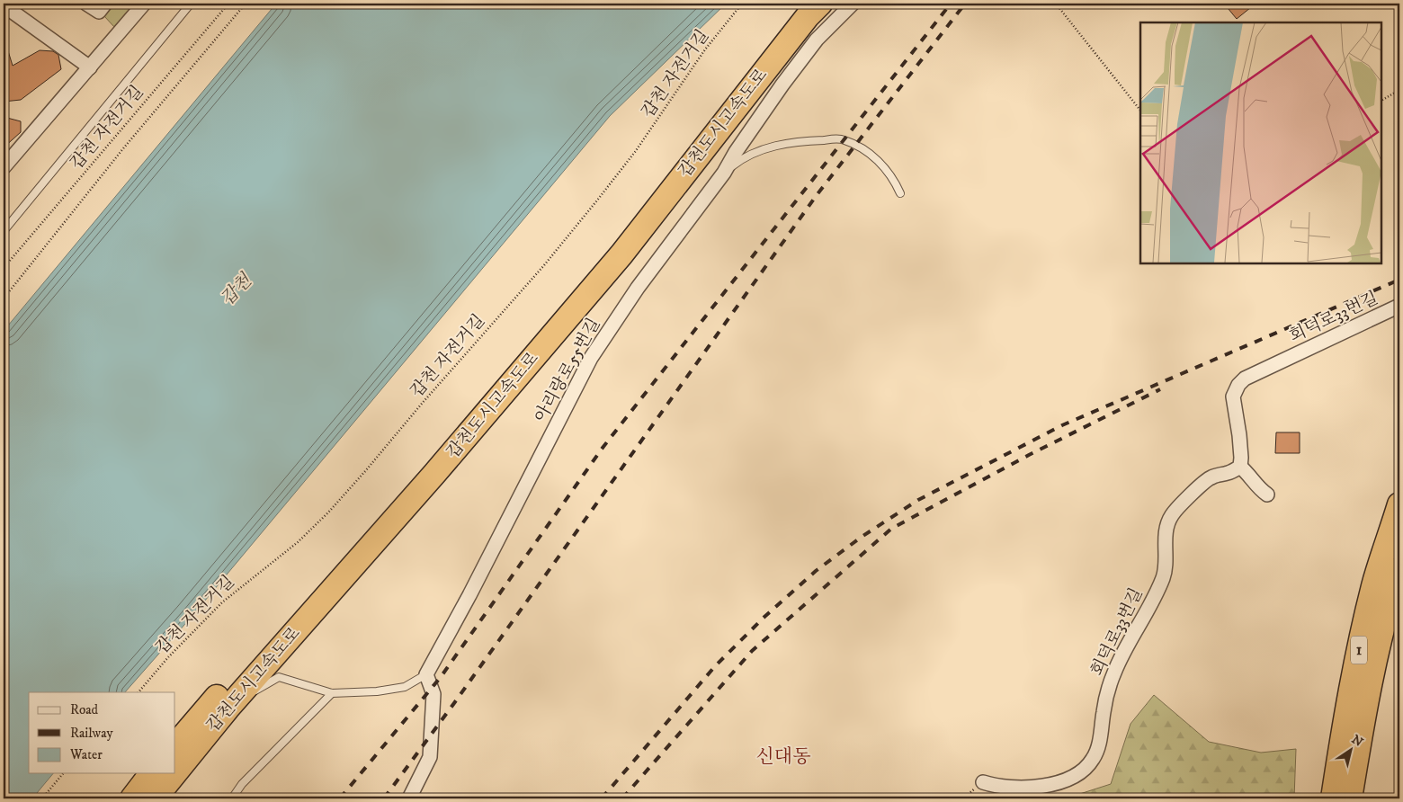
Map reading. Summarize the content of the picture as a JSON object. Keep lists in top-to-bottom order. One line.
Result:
{"streets":{"highway":["갑천도시고속도로","1"],"street":["회덕로33번길","아리랑로55번길"],"path":["갑천 자전거길"]},"districts":["신대동"],"water":["갑천"],"legend":["Road","Railway","Water"],"north":"top right"}
